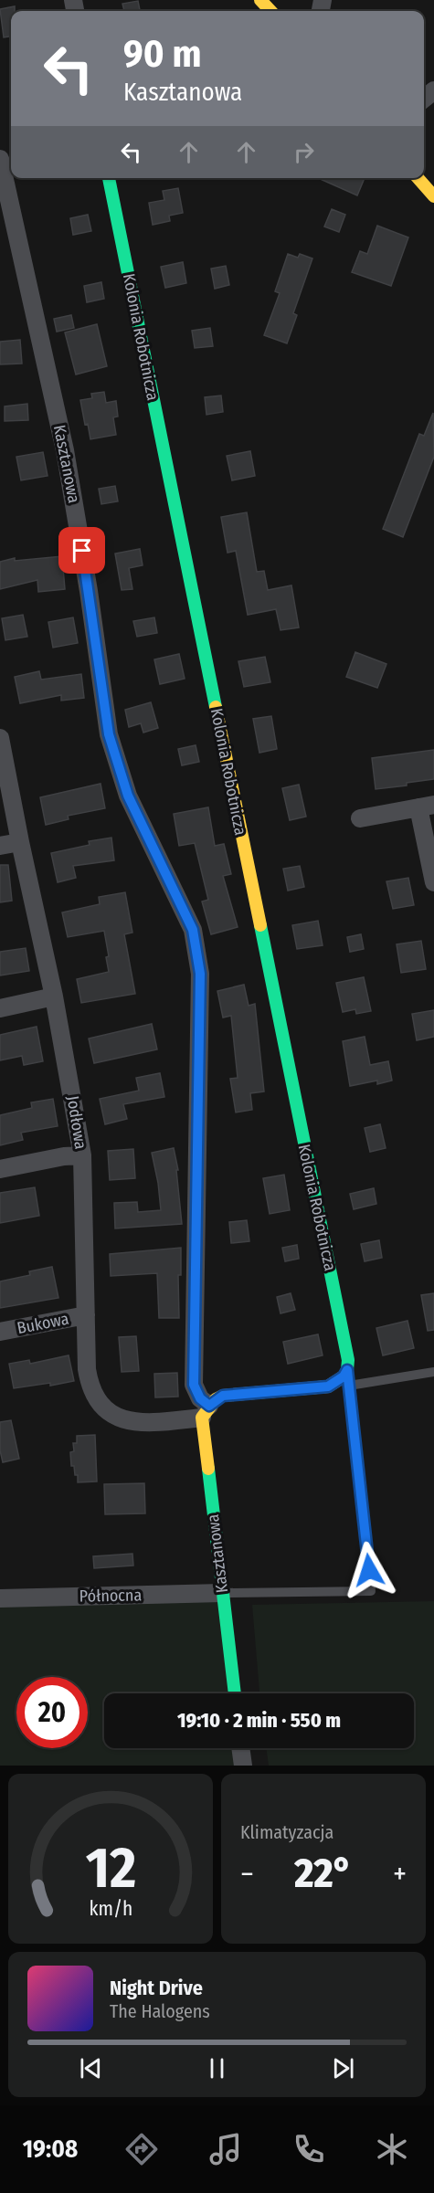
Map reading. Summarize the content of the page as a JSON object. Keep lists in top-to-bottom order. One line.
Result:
{"streets":{"street":["Kolonia Robotnicza","Kasztanowa","Jodłowa","Bukowa","Północna"]},"crossings":[["Kasztanowa","Jodłowa"],["Kasztanowa","Północna"],["Jodłowa","Bukowa"]],"page":{"turn":["90 m","Kasztanowa"],"limit":"20","trip":"19:10 · 2 min · 550 m","tile":"Klimatyzacja","heat":["−","22°","+"],"song":["Night Drive","The Halogens"],"tabs":"19:08","gauge":["12","km/h"]}}
